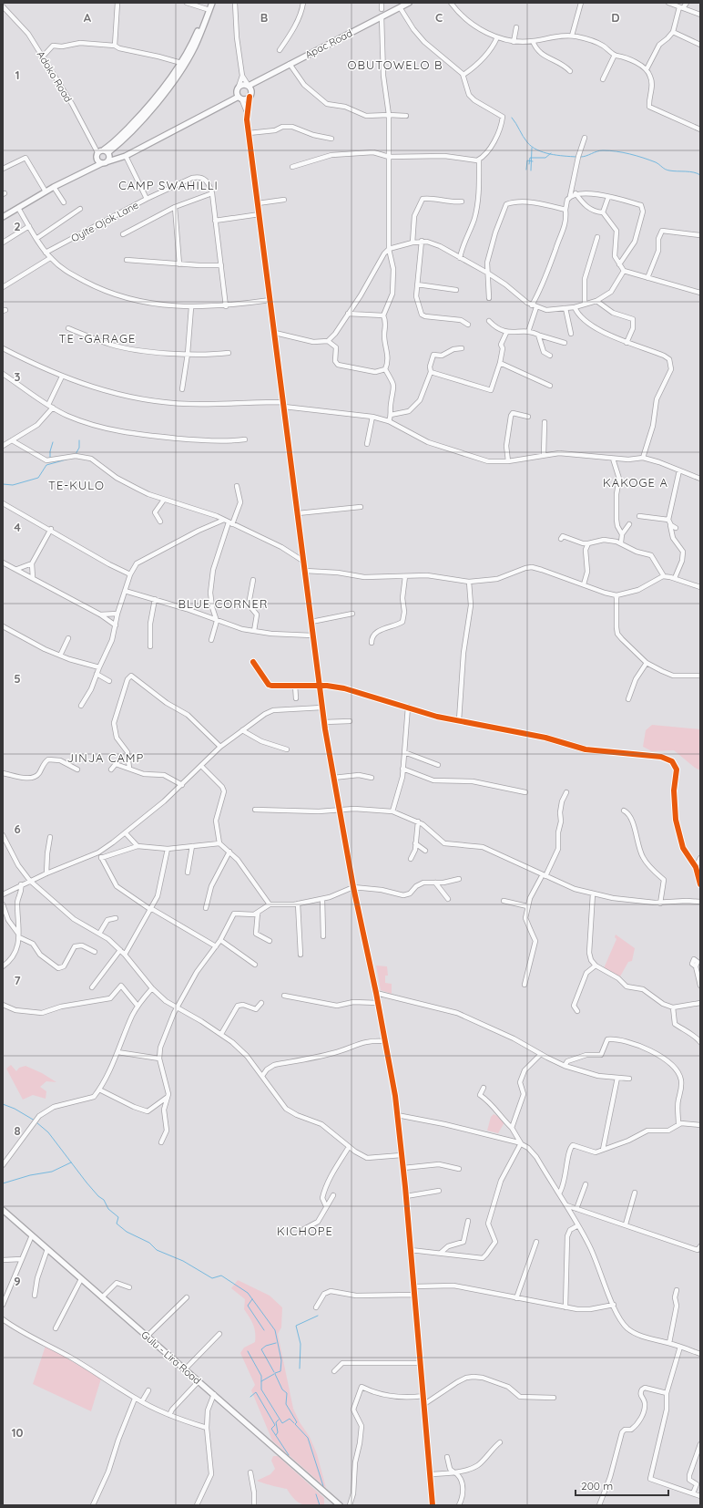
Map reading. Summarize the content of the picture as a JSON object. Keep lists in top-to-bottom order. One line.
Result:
{"streets":{"main road":["Apac Road","Gulu - Lira Road"],"street":["Adoko Road","Oyite Ojok Lane"]},"districts":["OBUTOWELO B","CAMP SWAHILLI","TE -GARAGE","KAKOGE A","TE-KULO","BLUE CORNER","JINJA CAMP","KICHOPE"],"scale_bar":"200 m","grid":{"columns":["A","B","C","D"],"rows":["1","2","3","4","5","6","7","8","9","10"]}}
